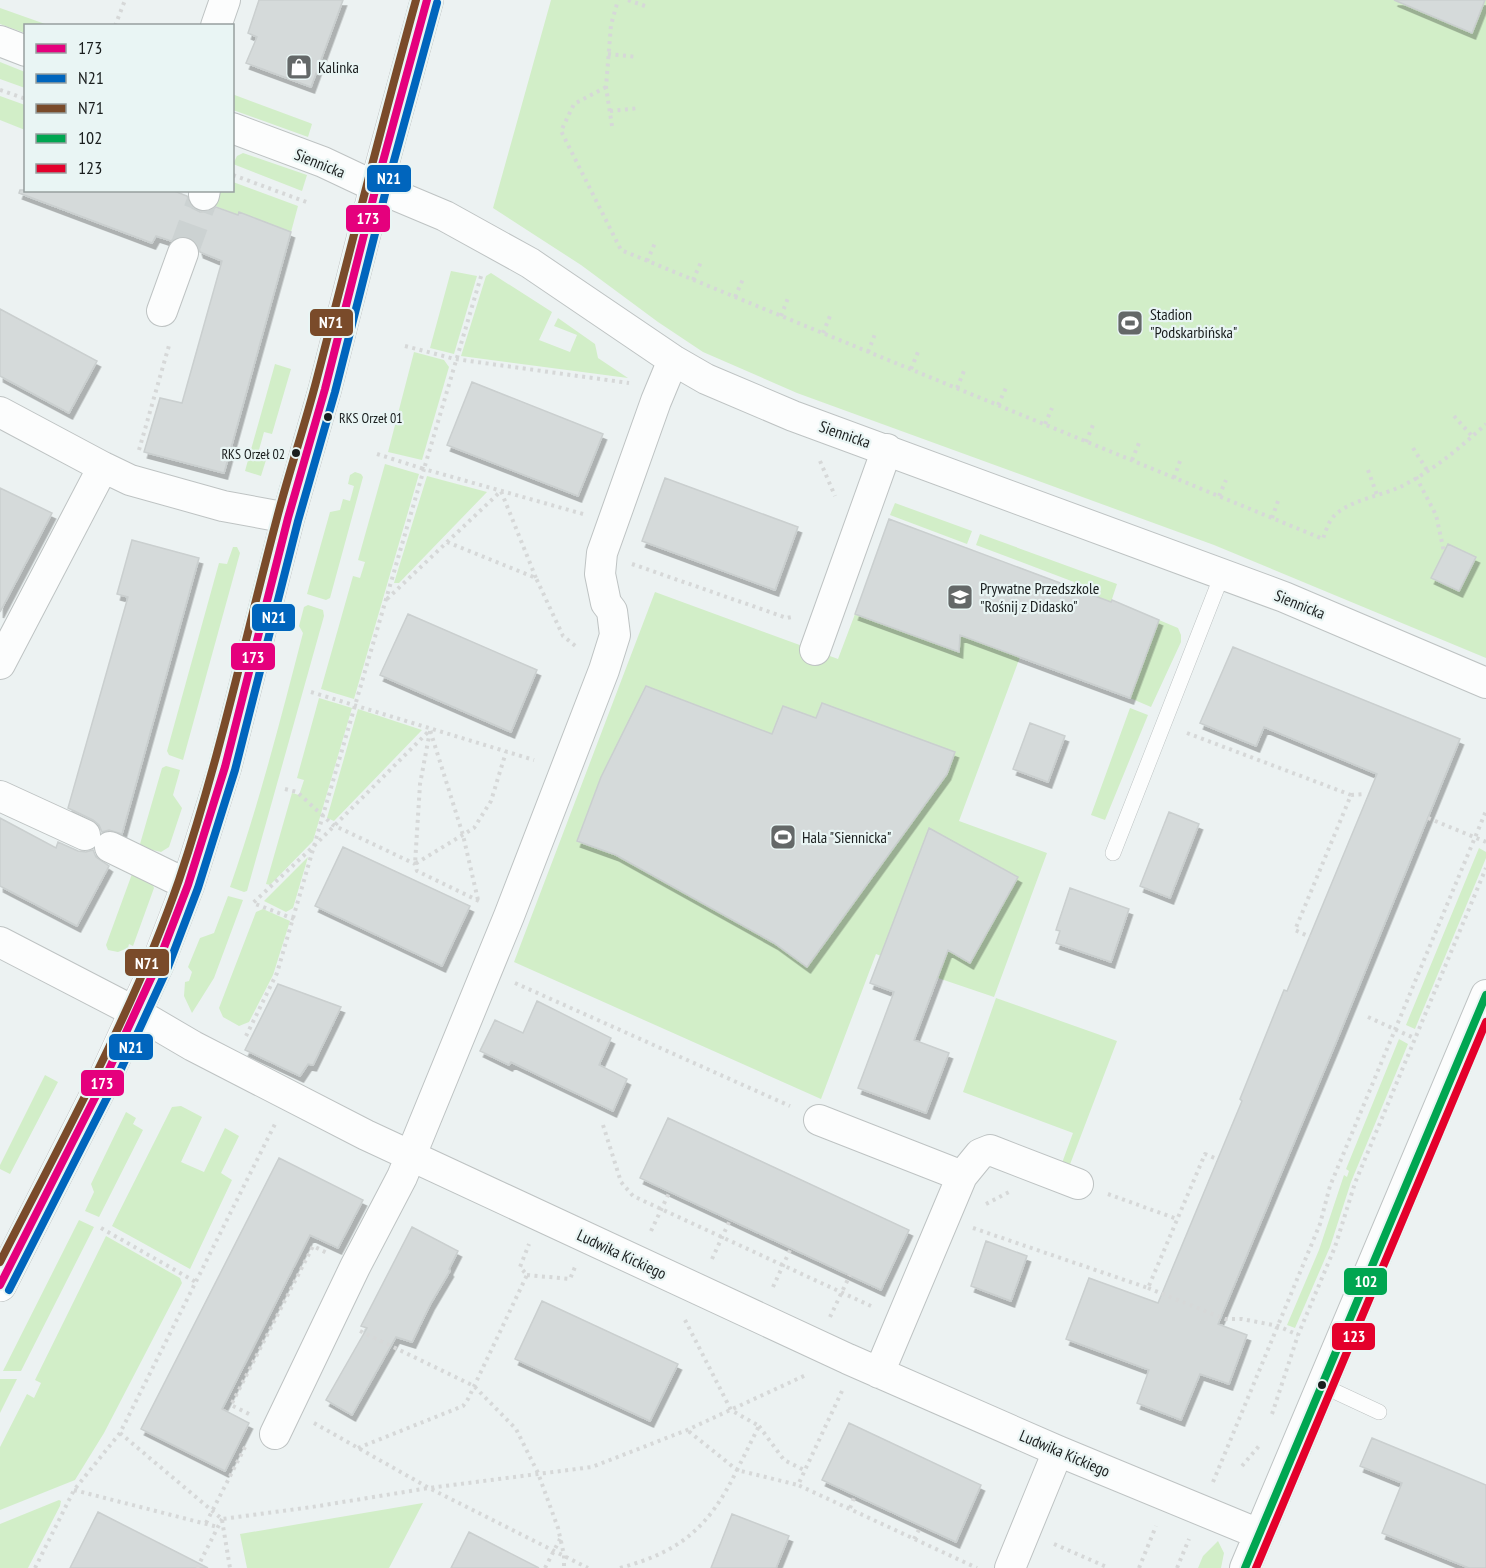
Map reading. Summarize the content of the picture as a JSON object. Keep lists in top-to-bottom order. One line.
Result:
{"streets":{"street":["Siennicka","Ludwika Kickiego"]},"places":{"shop":["Kalinka"],"sports":["Stadion \"Podskarbińska\"","Hala \"Siennicka\""],"other":["RKS Orzeł 01","RKS Orzeł 02"],"school or university":["Prywatne Przedszkole \"Rośnij z Didasko\""]},"lines":["transit line 173","transit line N71","transit line N21","transit line 102","transit line 123"],"legend":["173","N21","N71","102","123"]}
